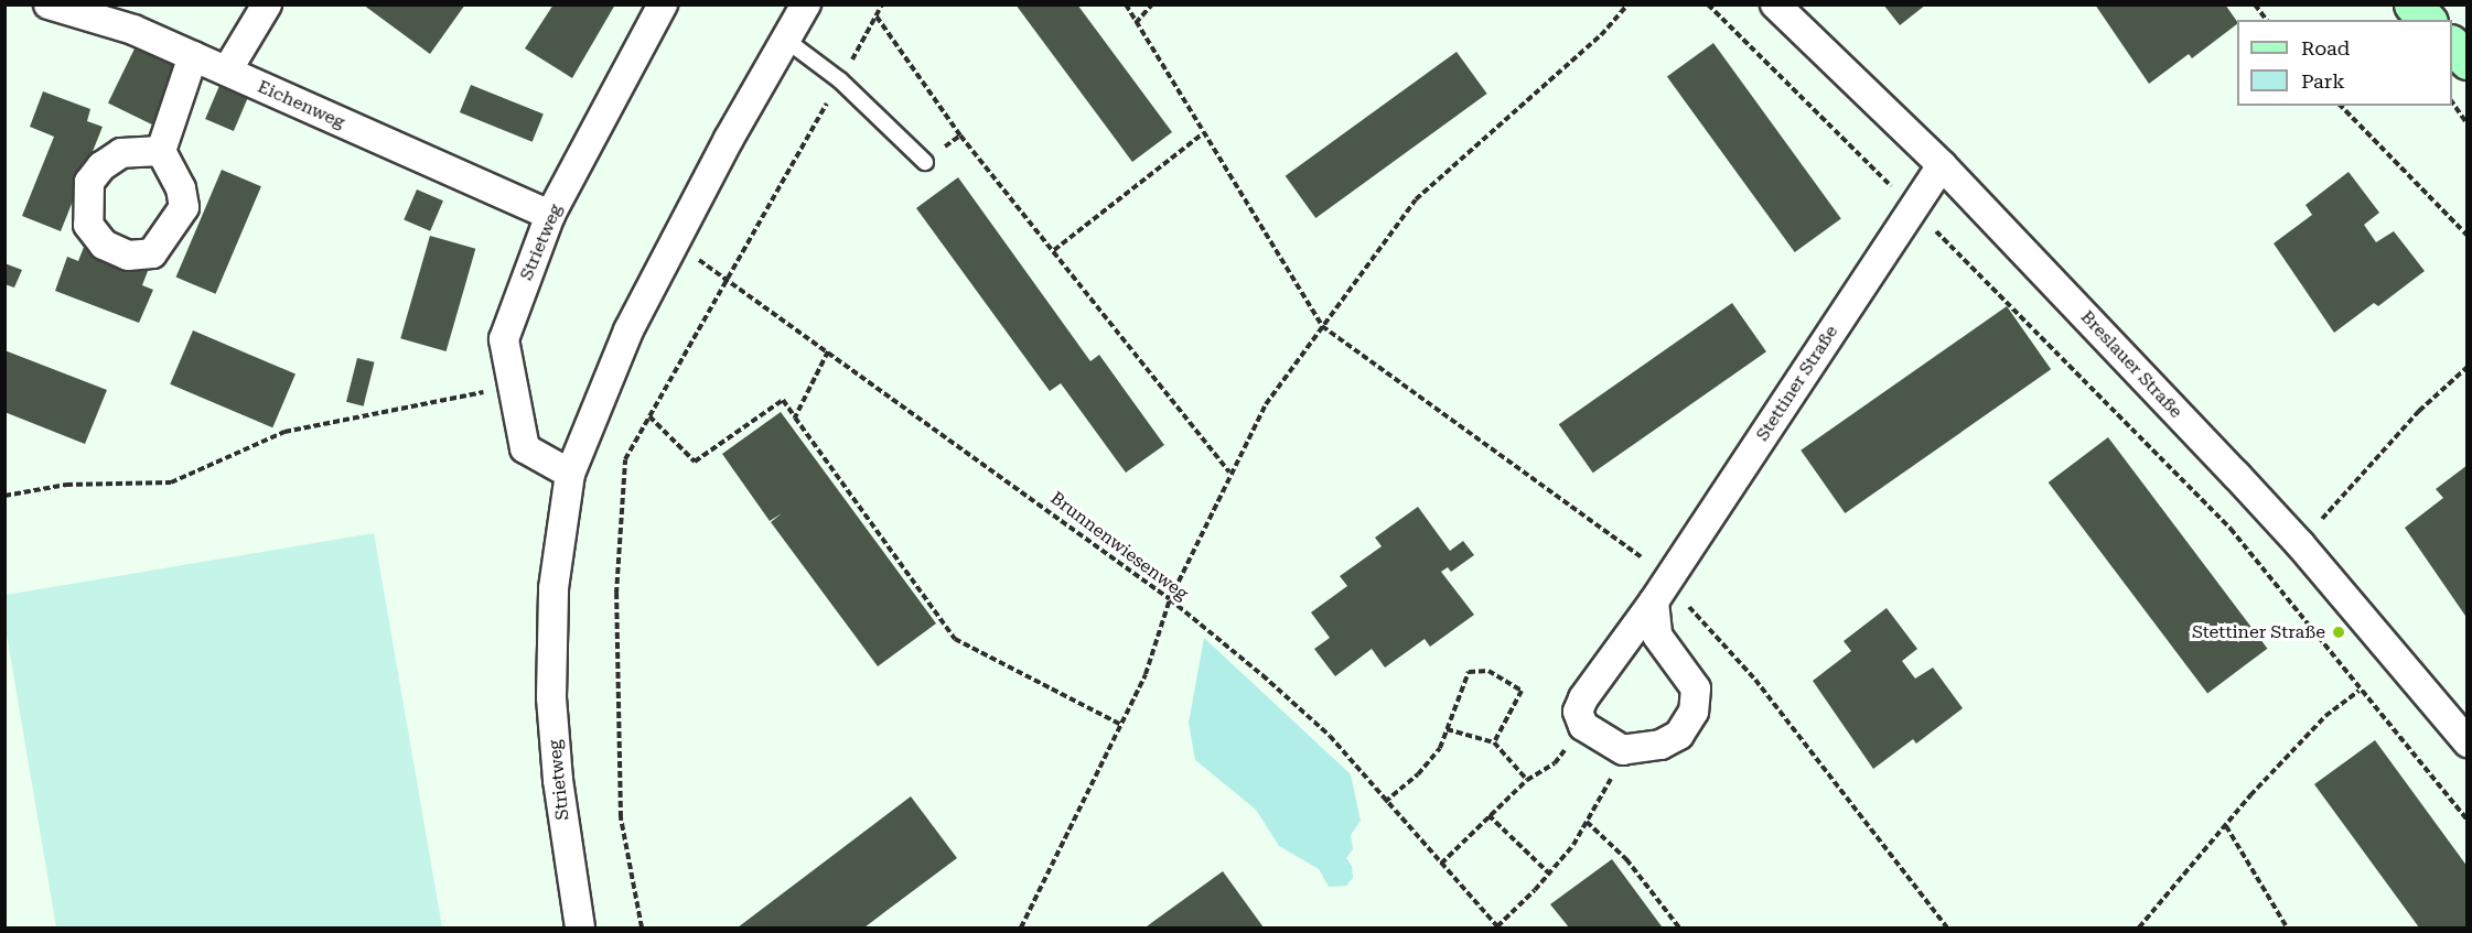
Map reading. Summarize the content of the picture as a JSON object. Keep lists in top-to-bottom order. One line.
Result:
{"streets":{"street":["Eichenweg","Strietweg","Breslauer Straße","Stettiner Straße"],"path":["Brunnenwiesenweg"]},"crossings":[["Eichenweg","Strietweg"],["Strietweg","Brunnenwiesenweg"],["Breslauer Straße","Stettiner Straße"]],"places":["Stettiner Straße"],"legend":["Road","Park"]}
